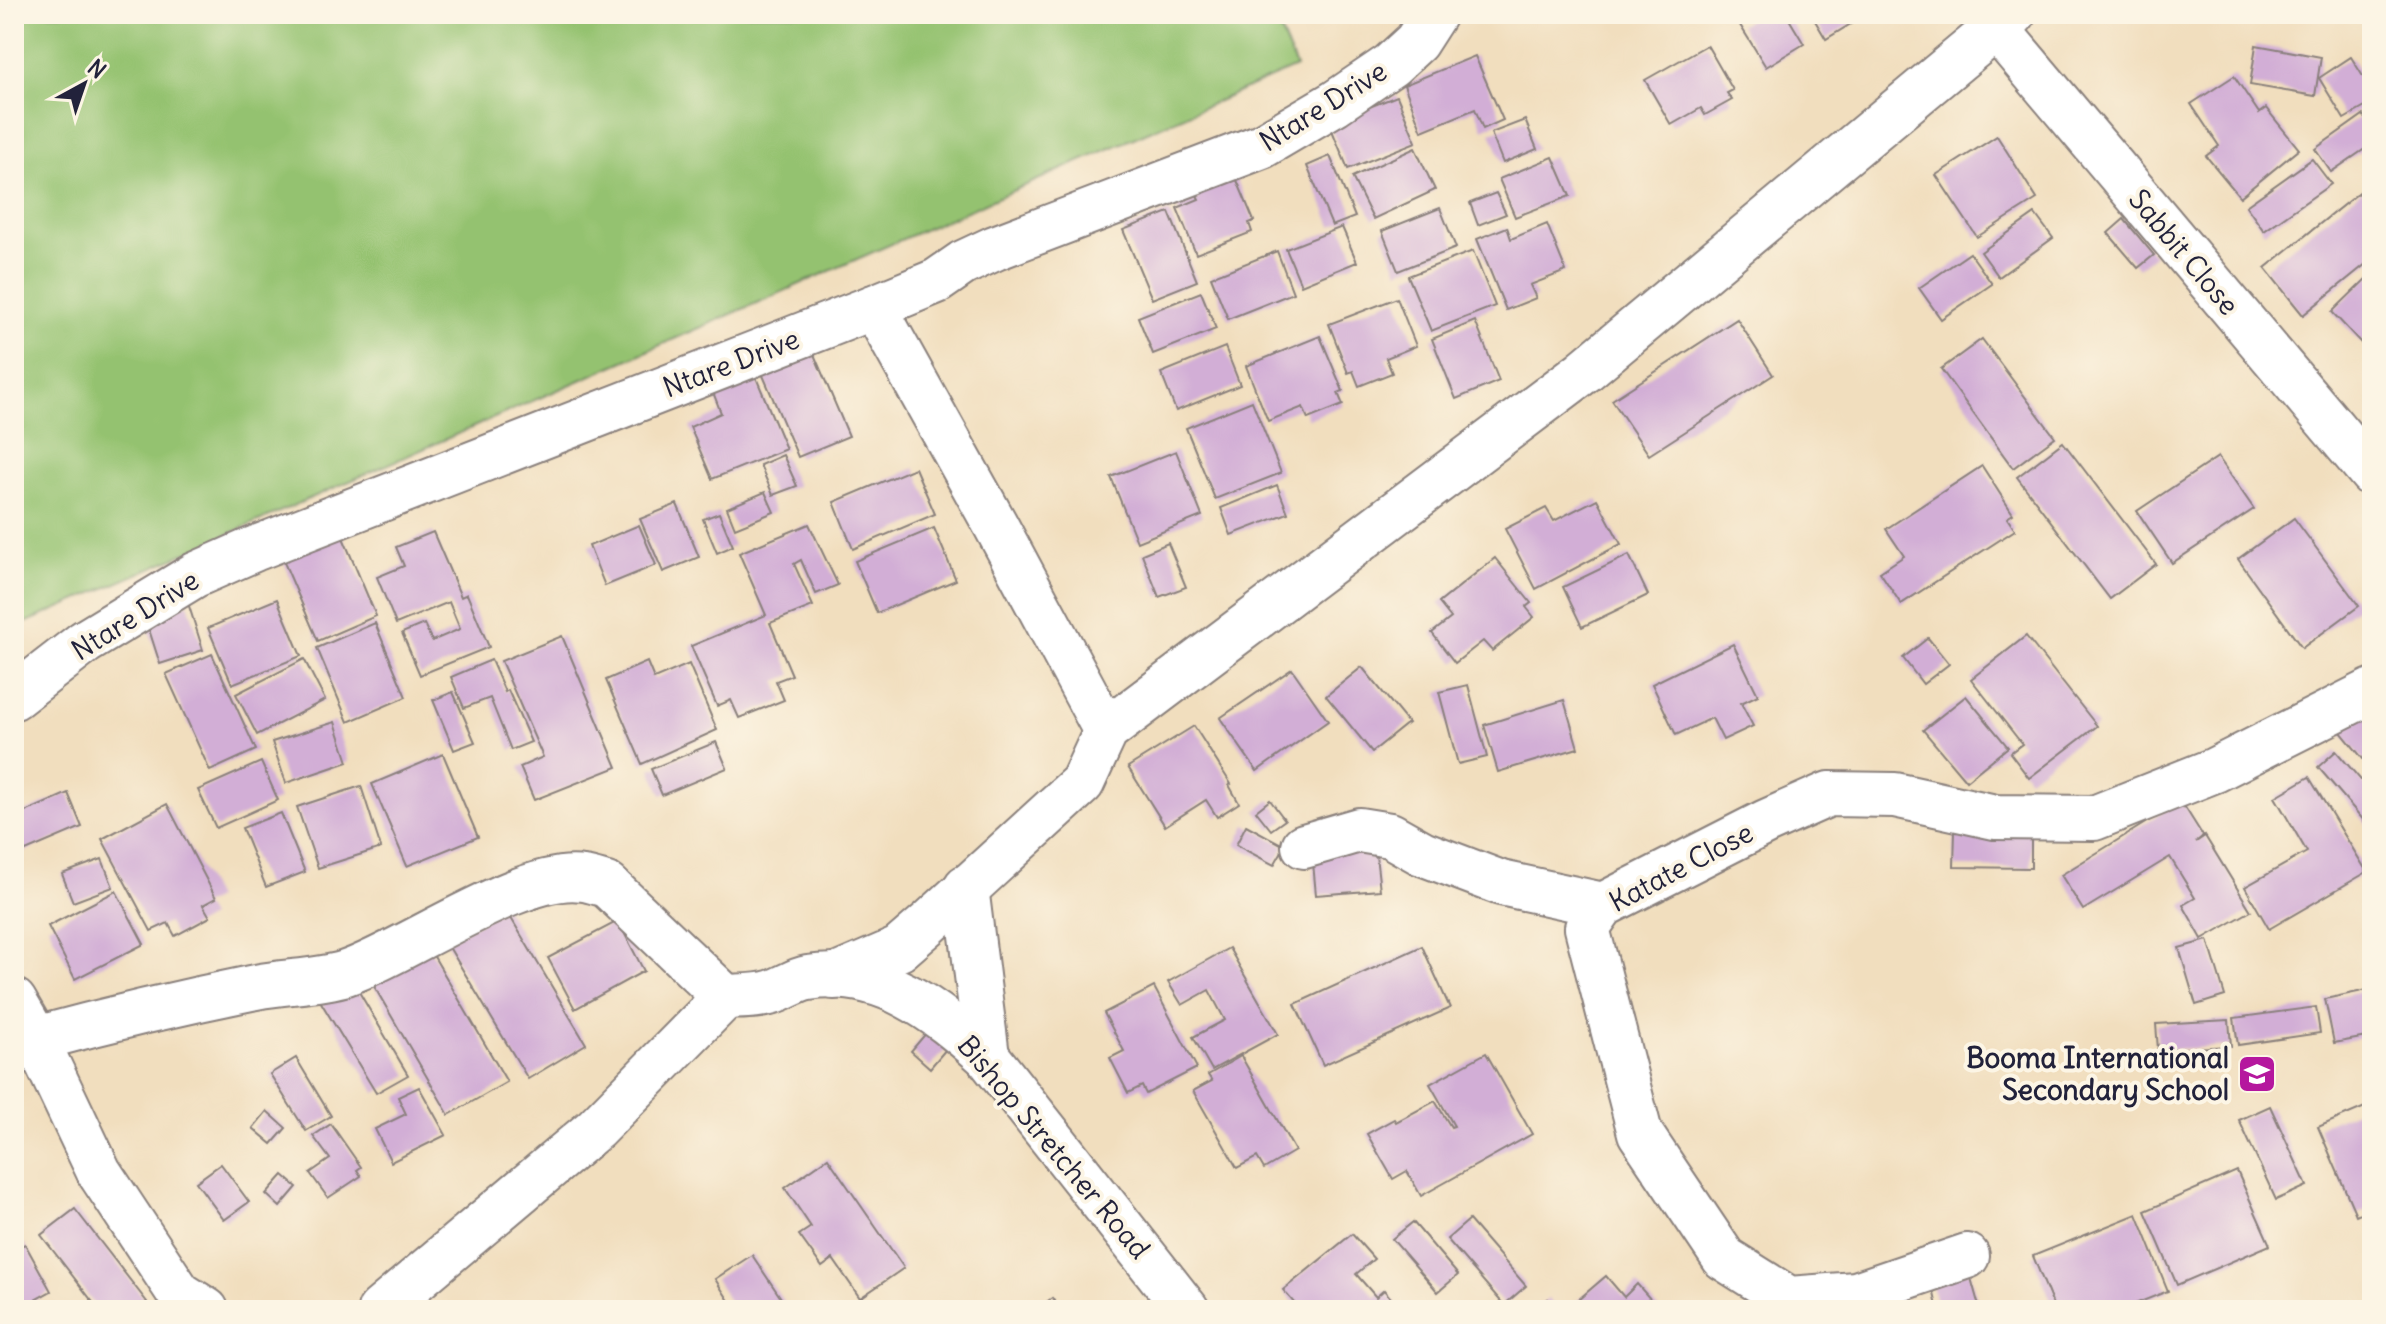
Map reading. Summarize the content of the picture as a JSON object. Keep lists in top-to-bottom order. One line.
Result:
{"streets":{"street":["Ntare Drive","Sabbit Close","Katate Close","Bishop Stretcher Road"]},"places":{"school or university":["Booma International Secondary School"]},"north":"top right"}
